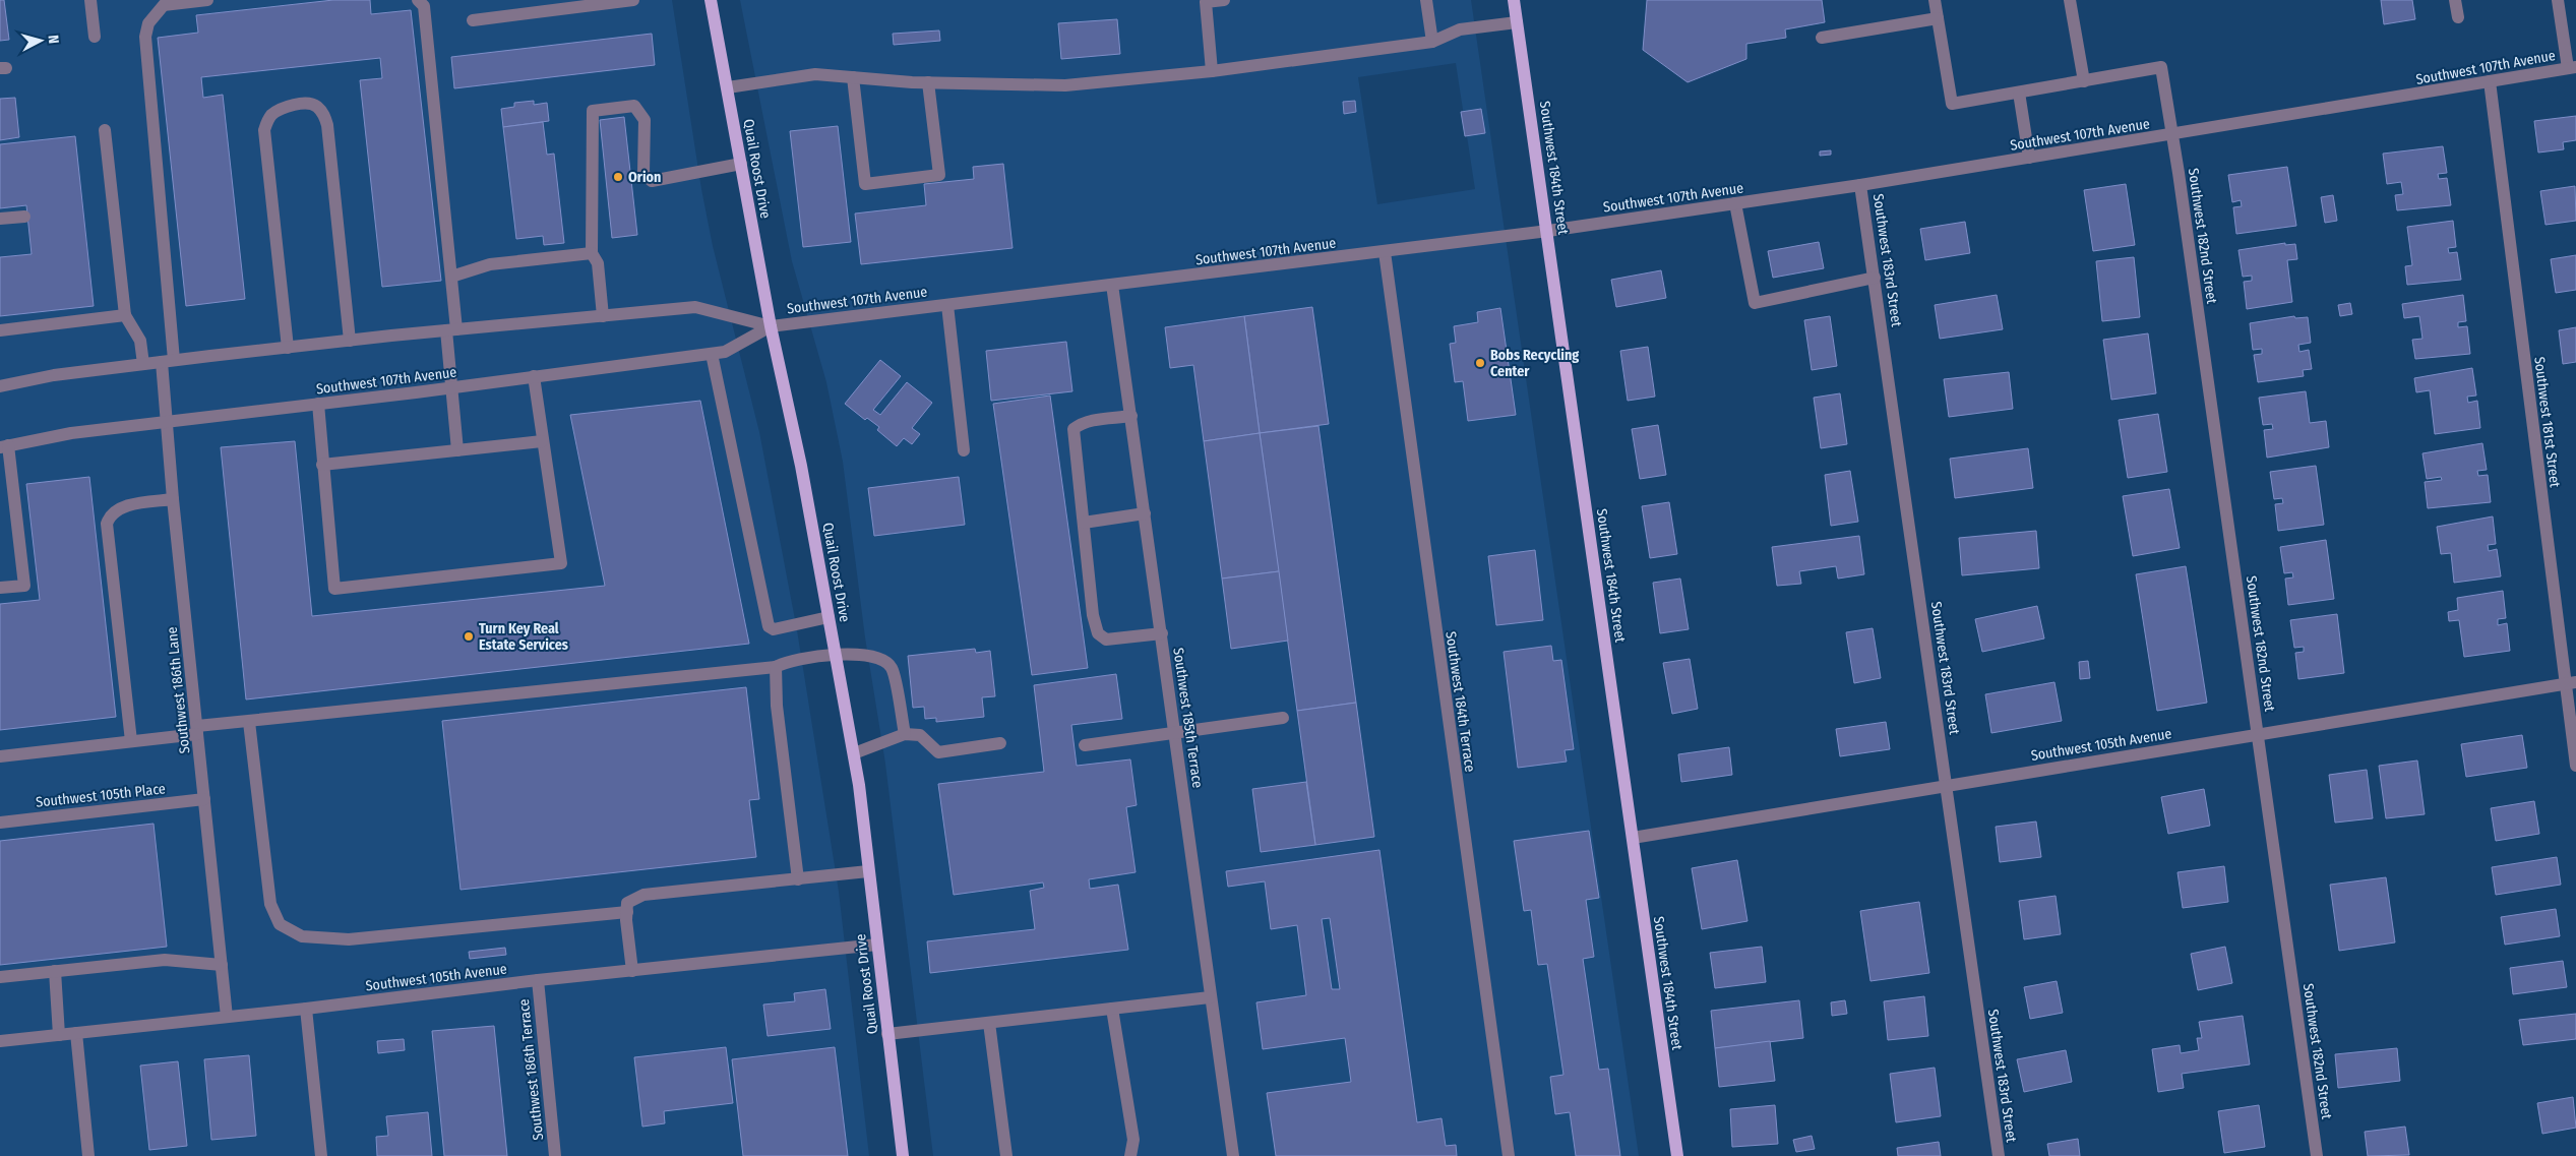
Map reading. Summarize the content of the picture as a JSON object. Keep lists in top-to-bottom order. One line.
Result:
{"streets":{"main road":["Southwest 184th Street","Quail Roost Drive"],"street":["Southwest 107th Avenue","Southwest 182nd Street","Southwest 183rd Street","Southwest 181st Street","Southwest 186th Lane","Southwest 184th Terrace","Southwest 185th Terrace","Southwest 105th Avenue","Southwest 105th Place","Southwest 186th Terrace"]},"crossings":[["Southwest 107th Avenue","Southwest 184th Street"],["Southwest 107th Avenue","Quail Roost Drive"],["Southwest 107th Avenue","Southwest 182nd Street"],["Southwest 107th Avenue","Southwest 183rd Street"],["Southwest 107th Avenue","Southwest 181st Street"],["Southwest 107th Avenue","Southwest 186th Lane"],["Southwest 107th Avenue","Southwest 184th Terrace"],["Southwest 107th Avenue","Southwest 185th Terrace"],["Southwest 184th Street","Southwest 105th Avenue"],["Quail Roost Drive","Southwest 105th Avenue"],["Southwest 182nd Street","Southwest 105th Avenue"],["Southwest 183rd Street","Southwest 105th Avenue"],["Southwest 181st Street","Southwest 105th Avenue"],["Southwest 186th Lane","Southwest 105th Avenue"],["Southwest 186th Lane","Southwest 105th Place"],["Southwest 105th Avenue","Southwest 186th Terrace"]],"places":["Orion","Bobs Recycling Center","Turn Key Real Estate Services"],"north":"right"}
